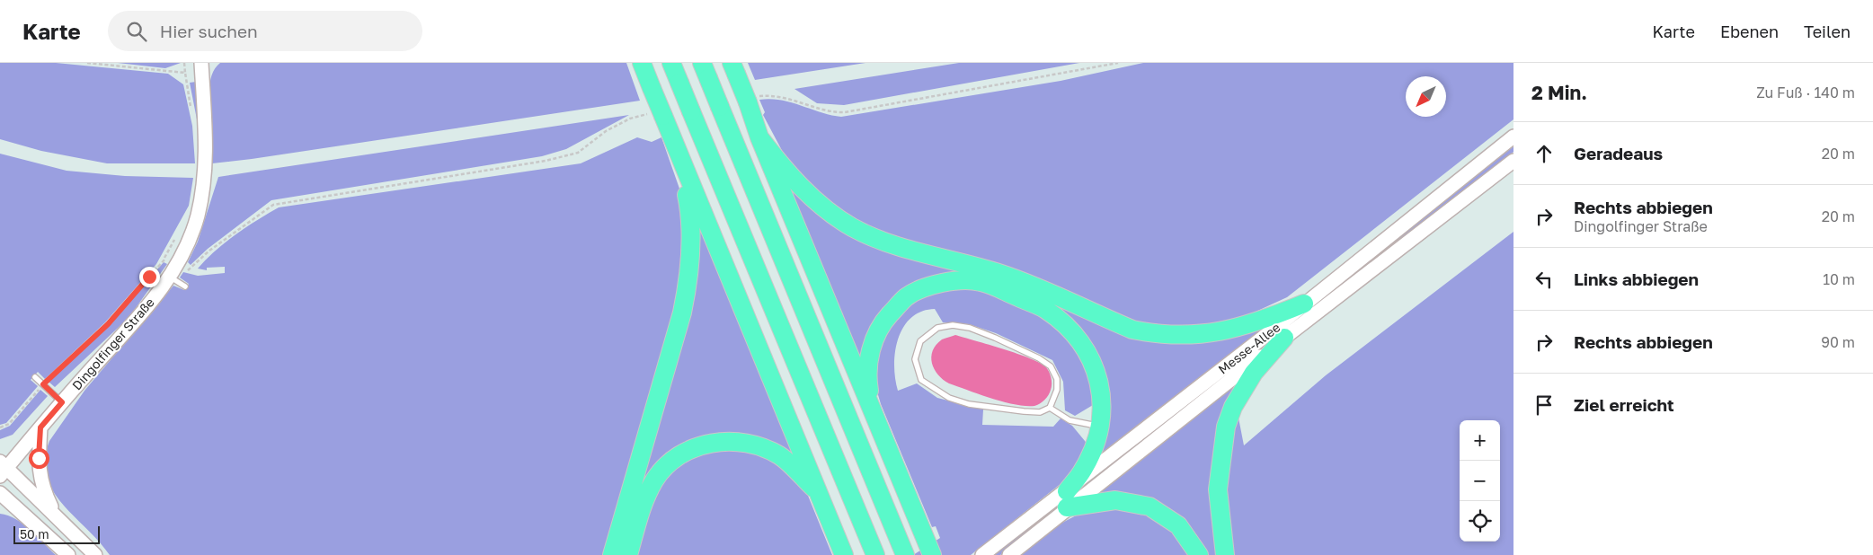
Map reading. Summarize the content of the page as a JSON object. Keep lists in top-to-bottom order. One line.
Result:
{"streets":{"main road":["Dingolfinger Straße","Messe-Allee"]},"scale_bar":"50 m","north":"bottom left","page":{"header":"Karte","search":"Hier suchen","nav":["Karte","Ebenen","Teilen"],"heading":["2 Min.","Zu Fuß · 140 m"],"list":[["Geradeaus","20 m"],["Rechts abbiegen","Dingolfinger Straße","20 m"],["Links abbiegen","10 m"],["Rechts abbiegen","90 m"],"Ziel erreicht"],"map_buttons":["+","−"],"scale":"50 m"}}
